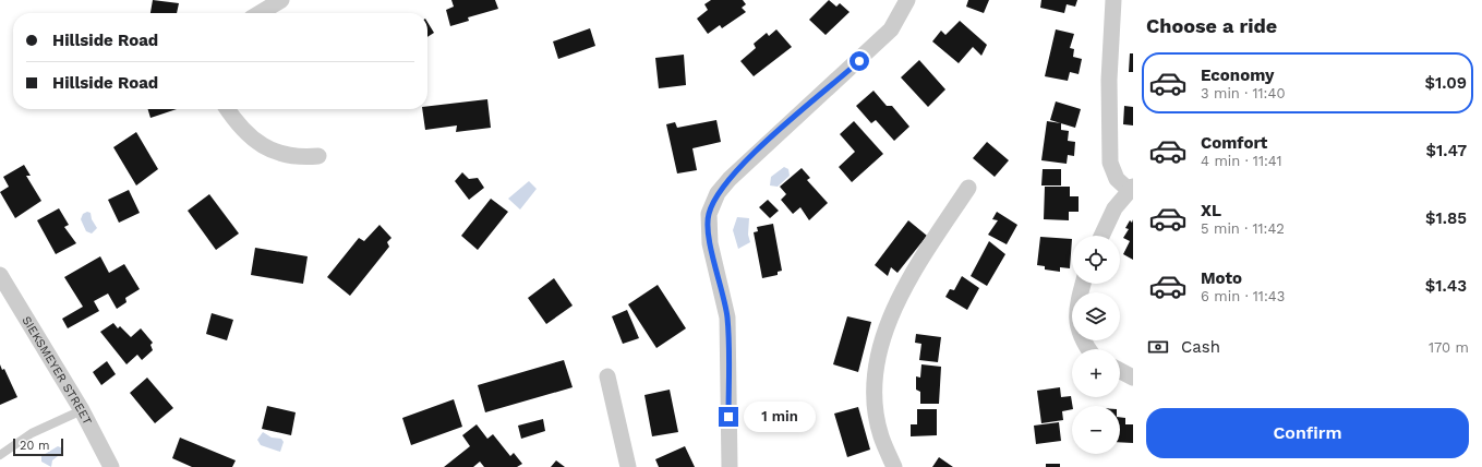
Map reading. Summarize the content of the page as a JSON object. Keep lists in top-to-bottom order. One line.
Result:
{"streets":{"street":["SIEKSMEYER STREET"]},"scale_bar":"20 m","page":{"heading":"Choose a ride","banner":["Hillside Road","Hillside Road"],"list":[{"name":"Economy","note":"3 min · 11:40","value":"$1.09"},{"name":"Comfort","note":"4 min · 11:41","value":"$1.47"},{"name":"XL","note":"5 min · 11:42","value":"$1.85"},{"name":"Moto","note":"6 min · 11:43","value":"$1.43"}],"map_buttons":["+","−"],"pay":["Cash","170 m"],"buttons":"Confirm","bubble":"1 min","scale":"20 m"}}
